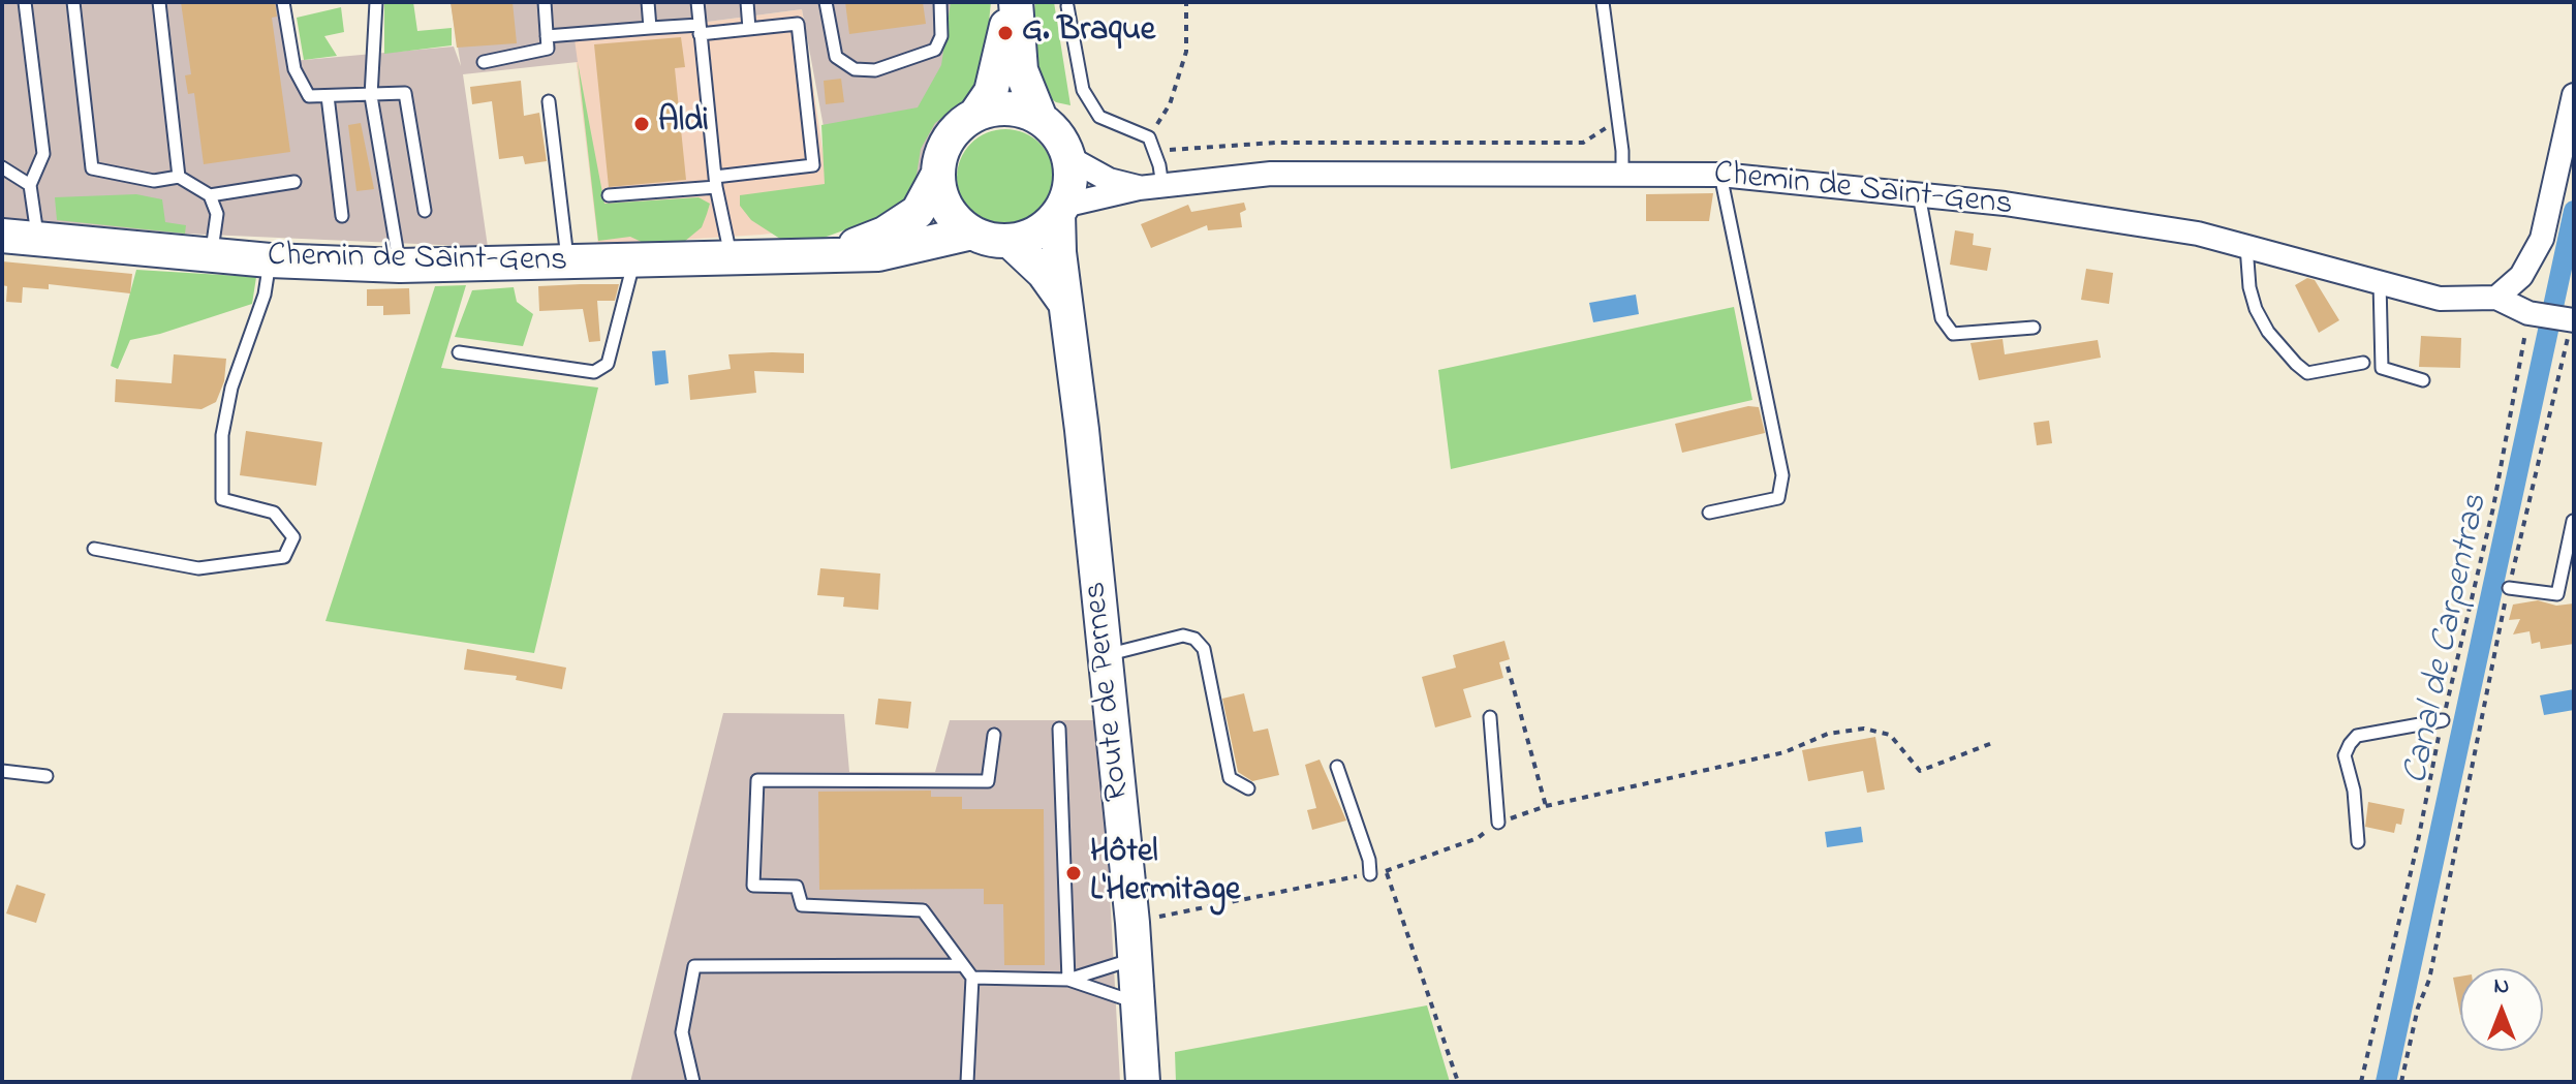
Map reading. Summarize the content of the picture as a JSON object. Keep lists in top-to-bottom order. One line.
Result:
{"streets":{"main road":["Chemin de Saint-Gens","Route de Pernes"]},"crossings":[["Chemin de Saint-Gens","Route de Pernes"]],"water":["Canal de Carpentras"],"places":["G. Braque","Aldi","Hôtel L'Hermitage"],"north":"top"}
